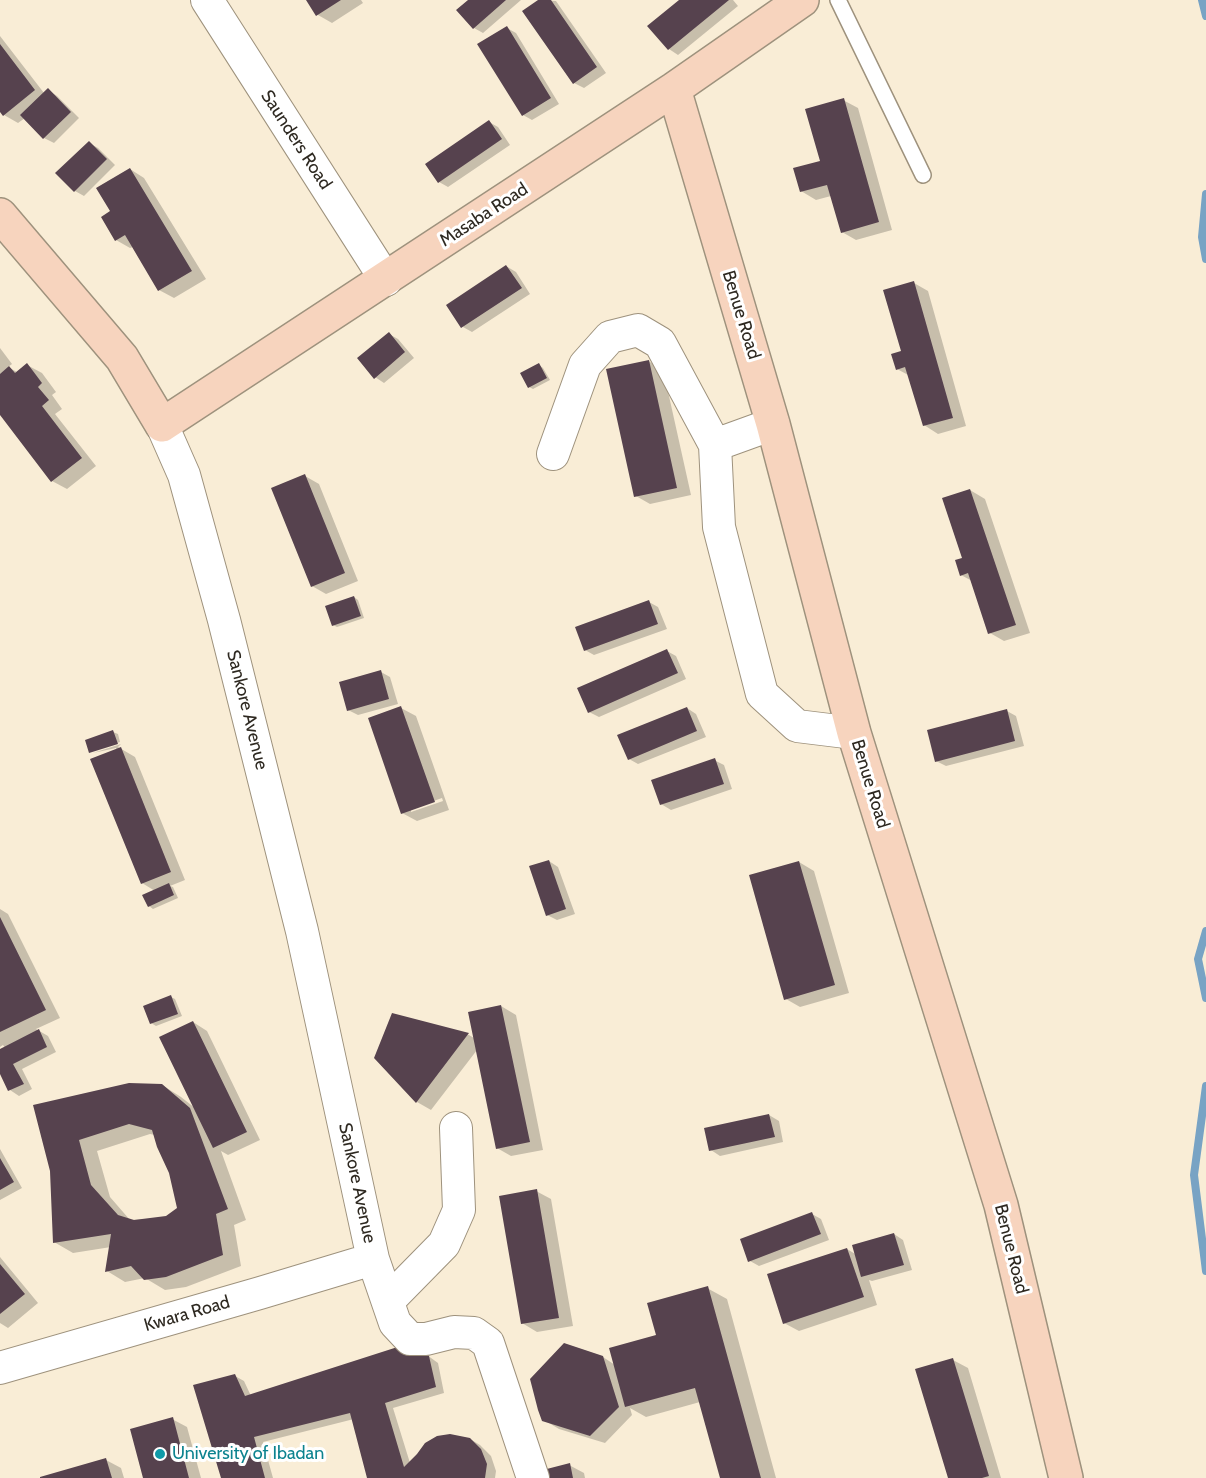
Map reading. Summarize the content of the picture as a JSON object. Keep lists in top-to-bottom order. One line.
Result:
{"streets":{"street":["Saunders Road","Masaba Road","Benue Road","Sankore Avenue","Kwara Road"]},"crossings":[["Saunders Road","Masaba Road"],["Masaba Road","Benue Road"],["Masaba Road","Sankore Avenue"],["Sankore Avenue","Kwara Road"]],"places":["University of Ibadan"]}
